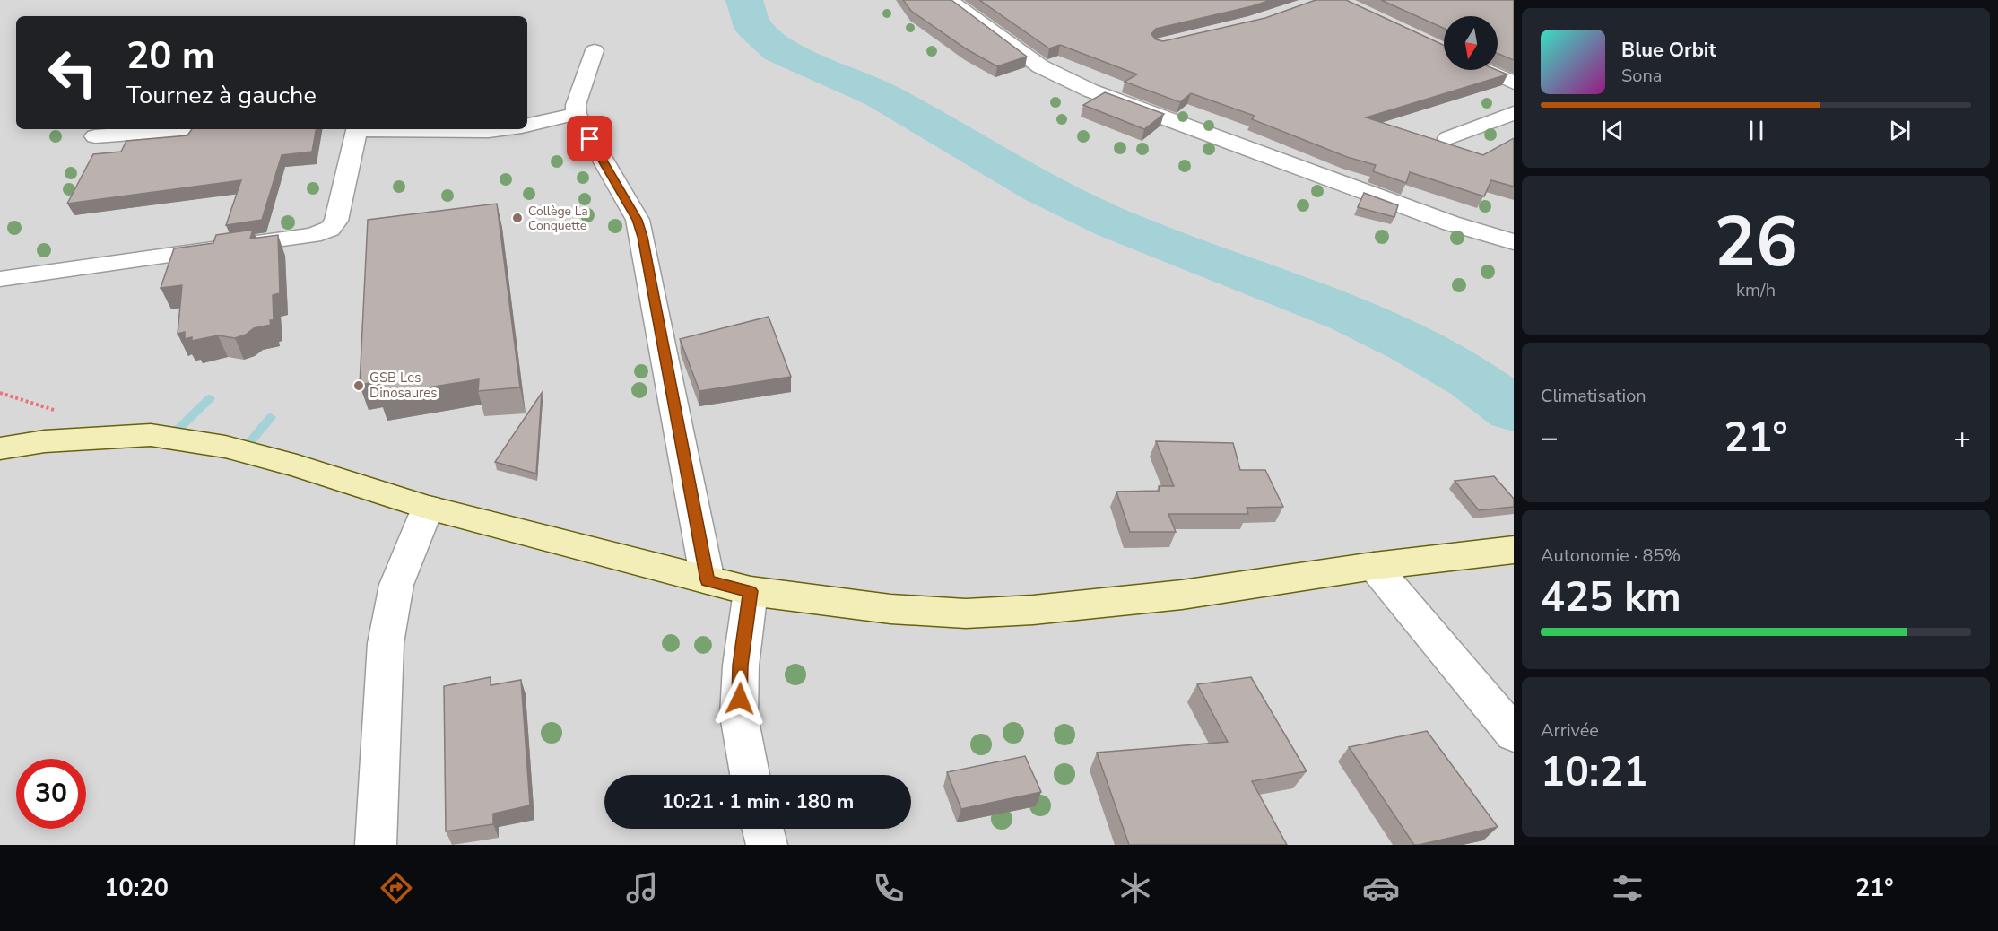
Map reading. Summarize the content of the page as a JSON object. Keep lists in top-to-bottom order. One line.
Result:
{"places":["Collège La Conquette","GSB Les Dinosaures"],"north":"bottom","page":{"turn":["20 m","Tournez à gauche"],"song":["Blue Orbit","Sona"],"tile":[["26","km/h"],"Climatisation",["Autonomie · 85%","425 km"],["Arrivée","10:21"]],"heat":["−","21°","+"],"limit":"30","trip":"10:21 · 1 min · 180 m","tabs":["10:20","21°"]}}
